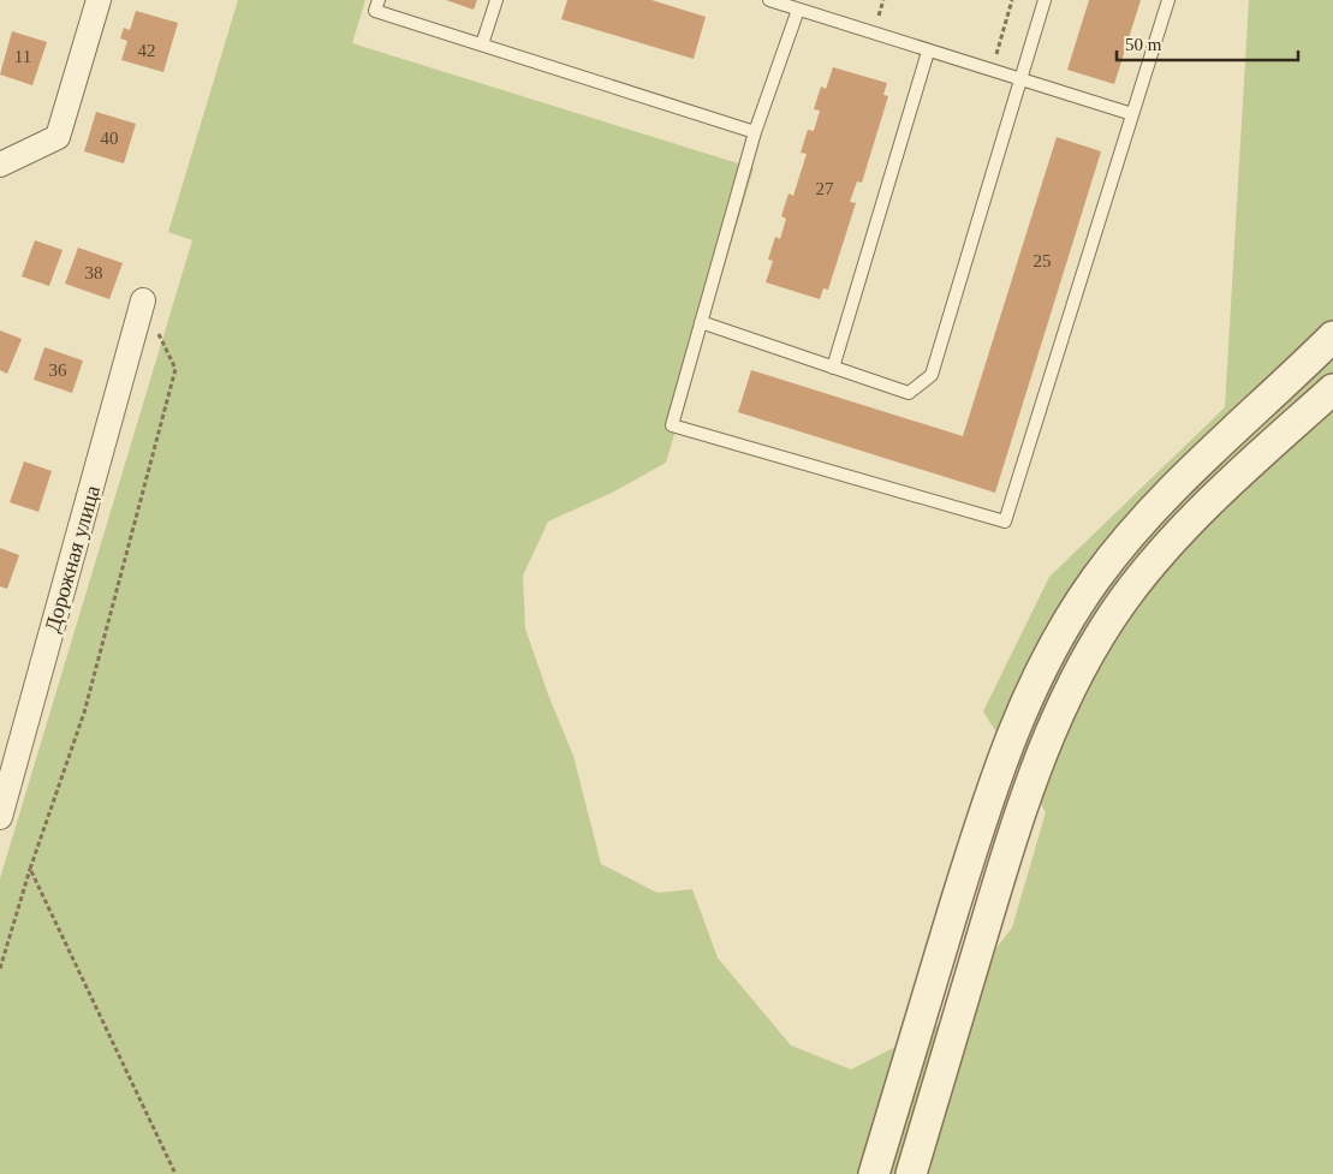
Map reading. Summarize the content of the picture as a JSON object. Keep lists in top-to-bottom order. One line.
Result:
{"streets":{"street":["Дорожная улица"]},"house_numbers":["42","11","40","27","25","38","36"],"scale_bar":"50 m"}
